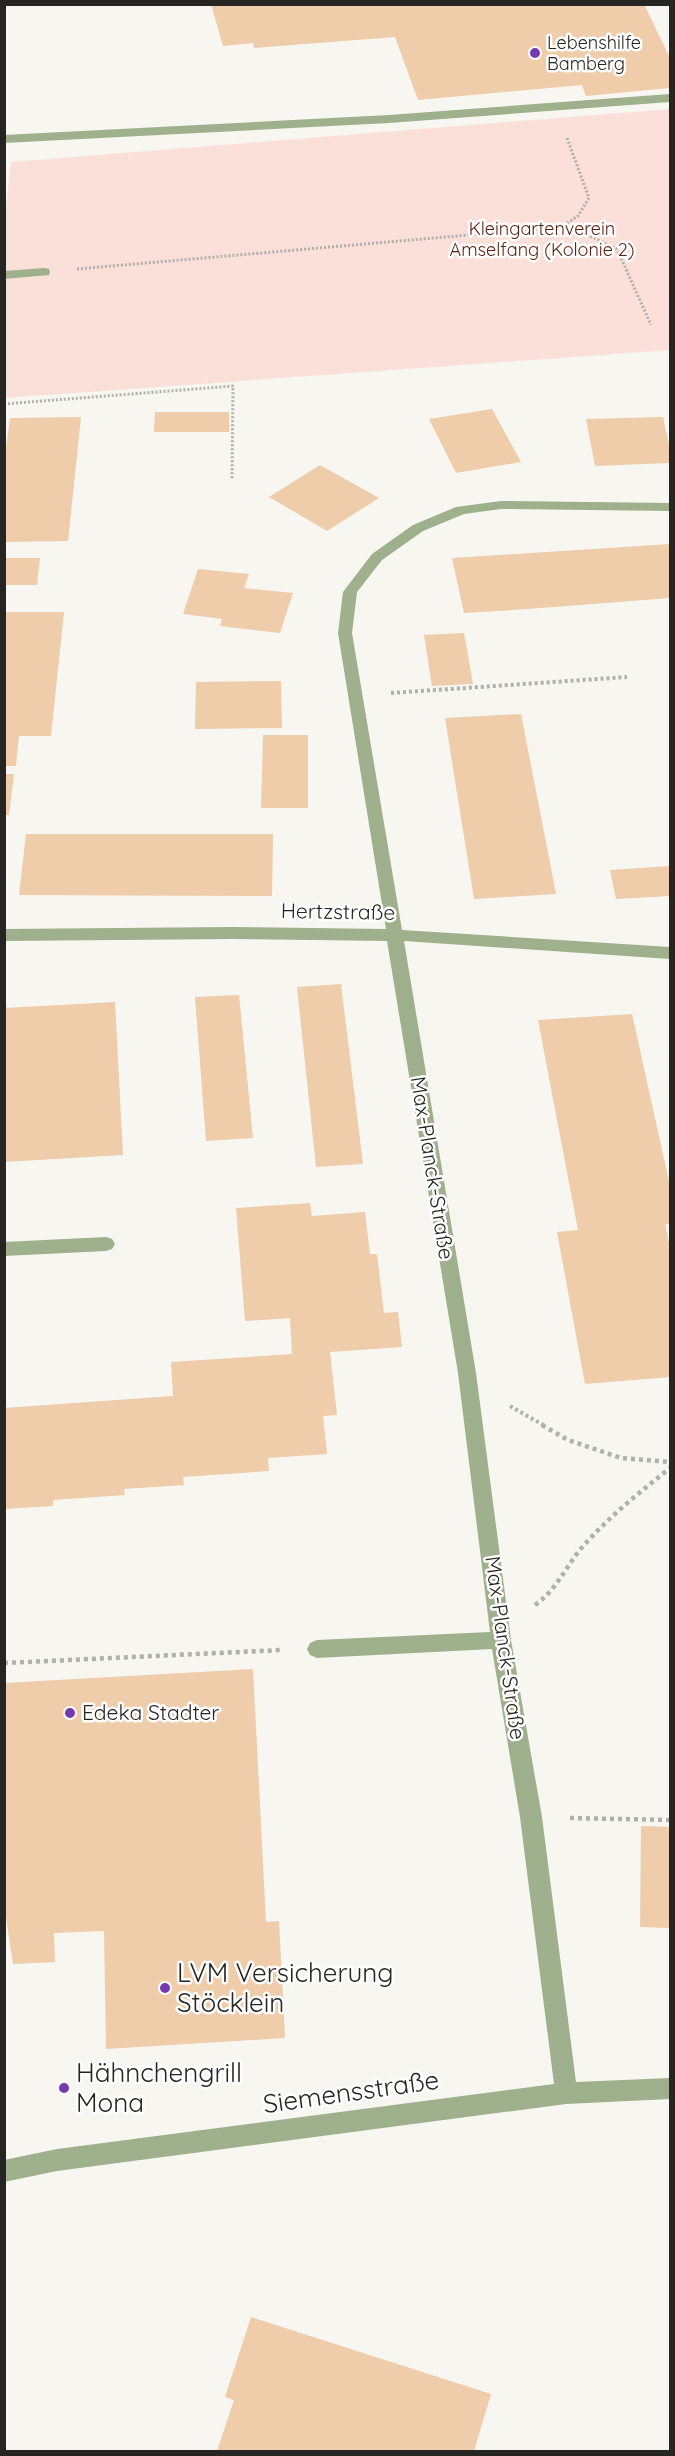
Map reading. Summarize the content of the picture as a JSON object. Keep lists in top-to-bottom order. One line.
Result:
{"streets":{"street":["Hertzstraße","Max-Planck-Straße","Siemensstraße"]},"crossings":[["Hertzstraße","Max-Planck-Straße"],["Max-Planck-Straße","Siemensstraße"]],"parks":["Kleingartenverein Amselfang (Kolonie 2)"],"places":["Lebenshilfe Bamberg","Edeka Stadter","LVM Versicherung Stöcklein","Hähnchengrill Mona"]}
